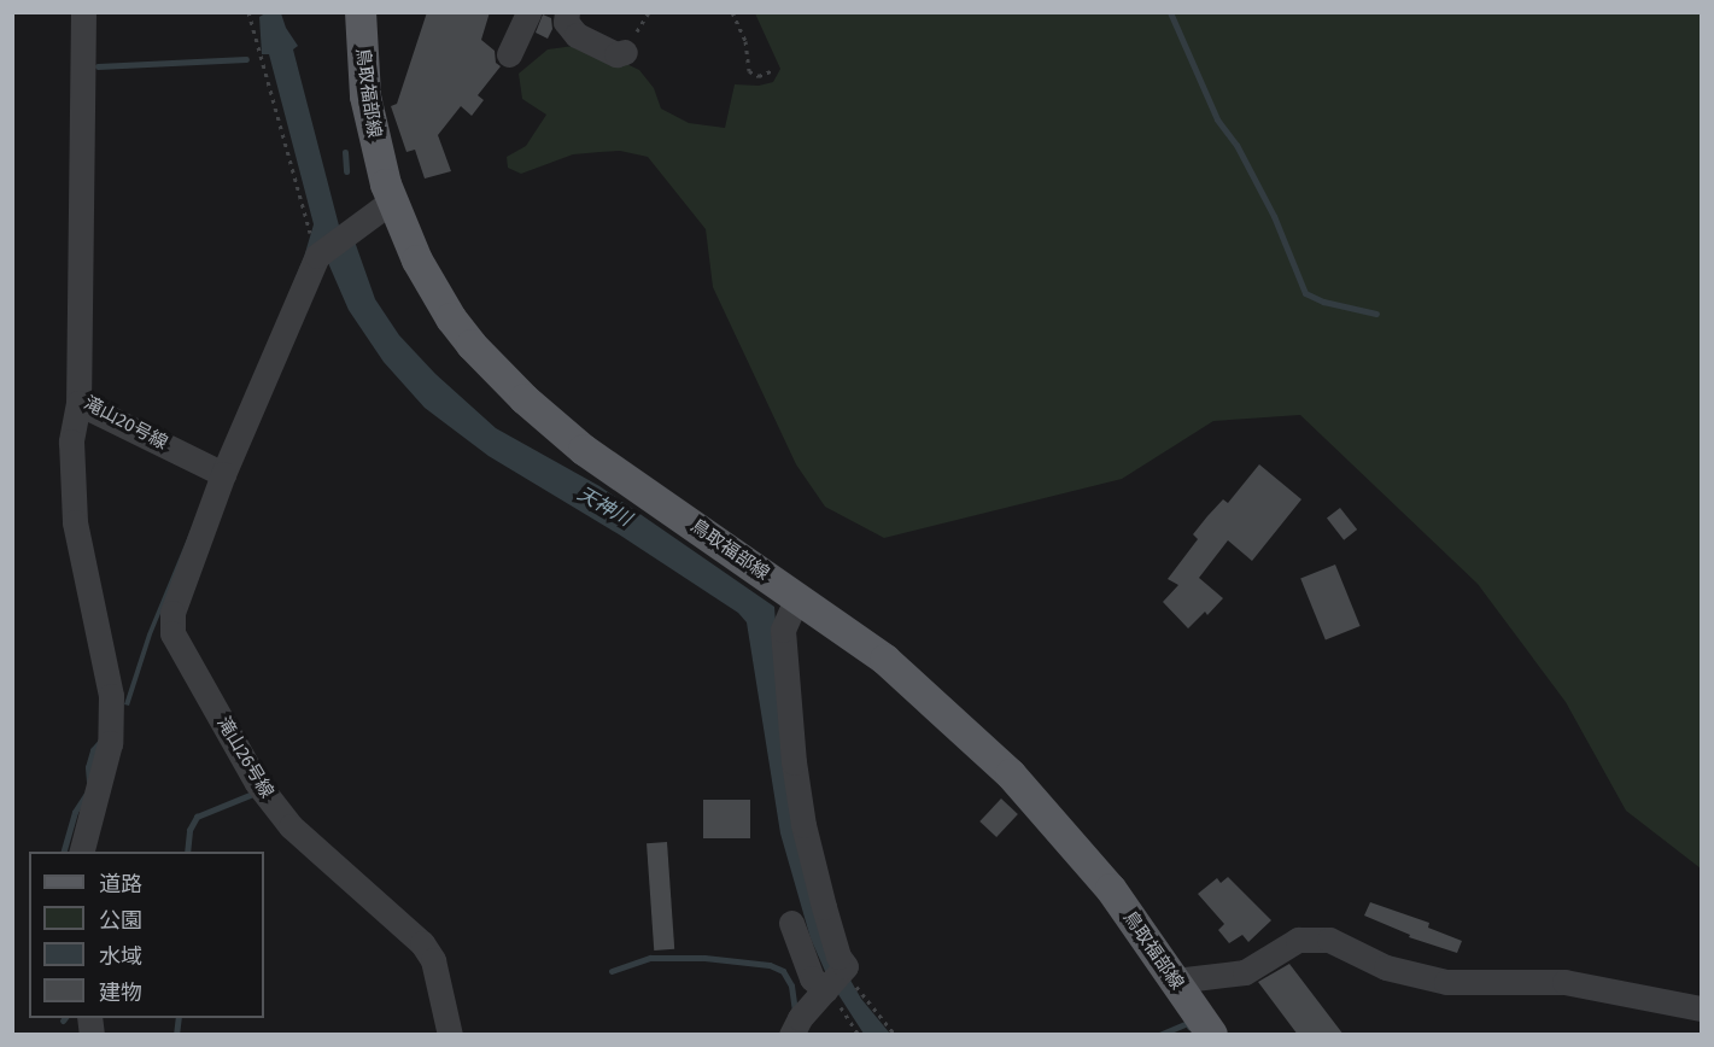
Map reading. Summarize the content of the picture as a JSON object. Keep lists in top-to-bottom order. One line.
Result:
{"streets":{"main road":["鳥取福部線"],"street":["滝山20号線","滝山26号線"]},"crossings":[["滝山20号線","滝山26号線"]],"water":["天神川"],"legend":["道路","公園","水域","建物"]}
